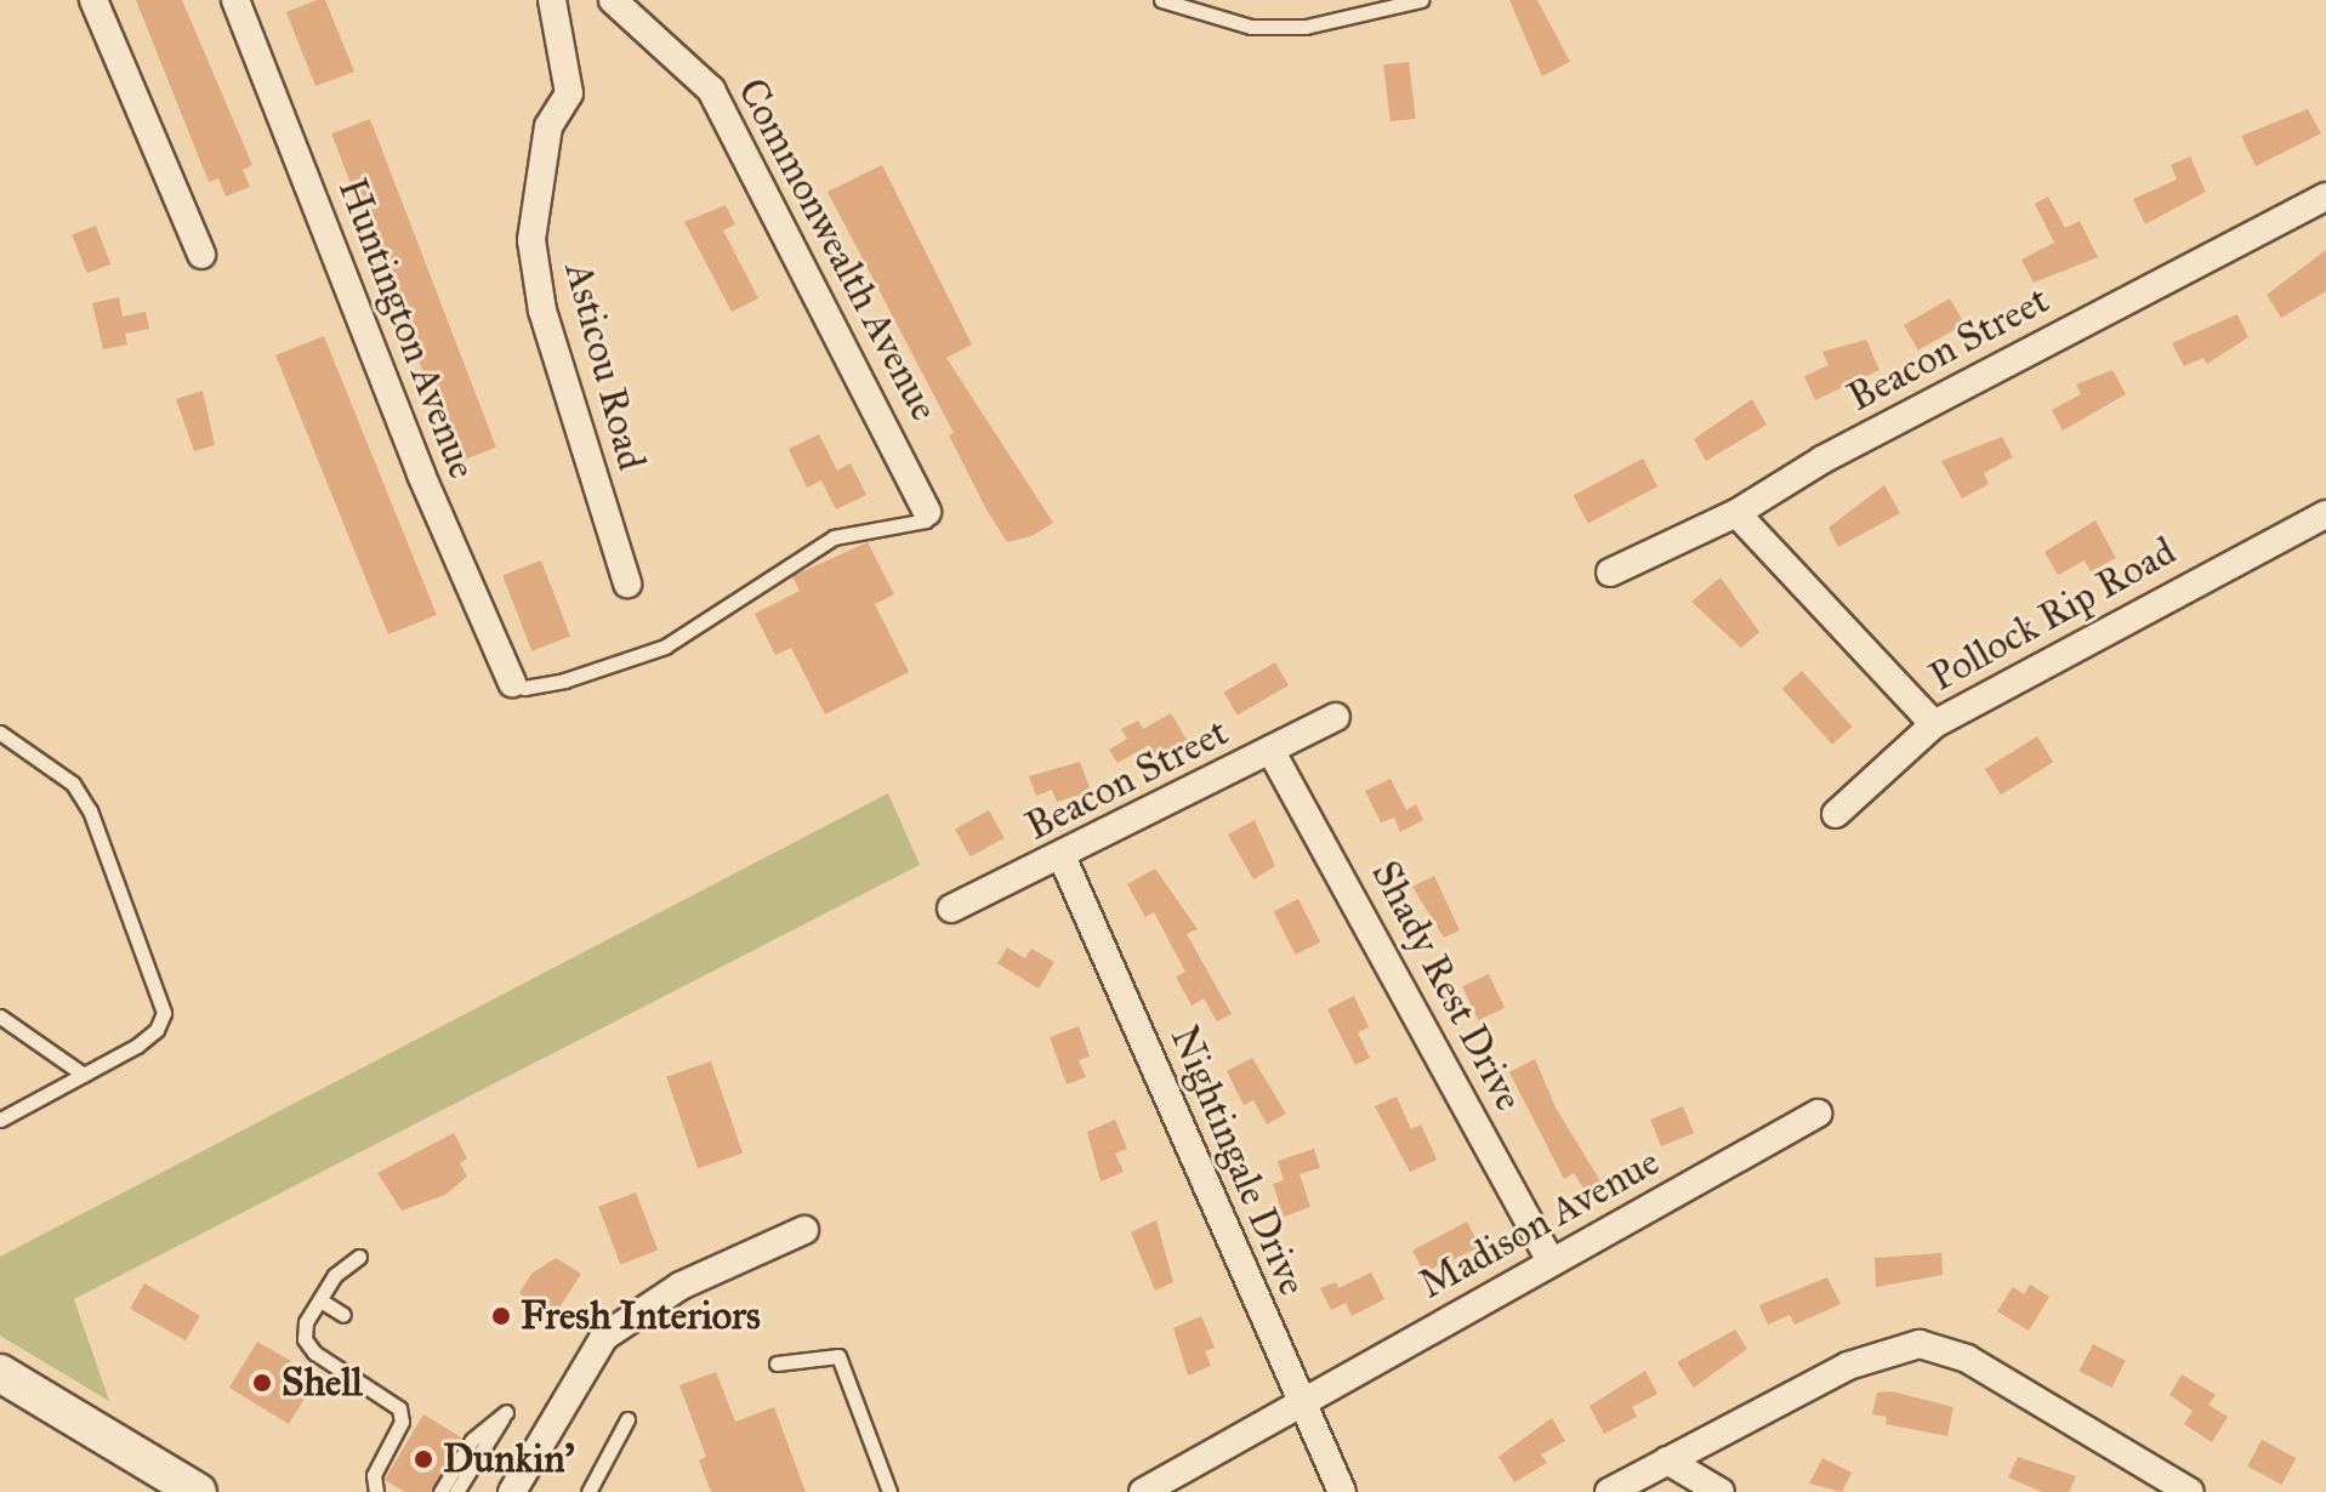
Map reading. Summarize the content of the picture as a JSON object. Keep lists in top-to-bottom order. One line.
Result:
{"streets":{"street":["Commonwealth Avenue","Huntington Avenue","Beacon Street","Asticou Road","Pollock Rip Road","Shady Rest Drive","Nightingale Drive","Madison Avenue"]},"crossings":[["Beacon Street","Shady Rest Drive"],["Beacon Street","Nightingale Drive"],["Shady Rest Drive","Madison Avenue"],["Nightingale Drive","Madison Avenue"]],"places":["Fresh Interiors","Shell","Dunkin'"]}
